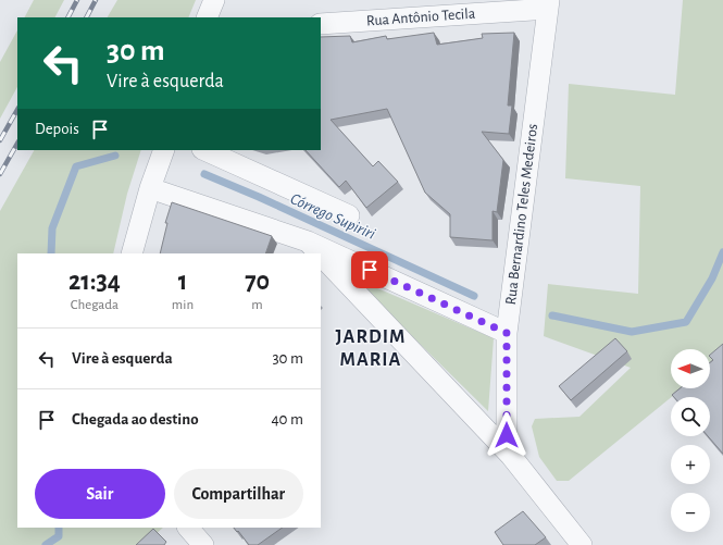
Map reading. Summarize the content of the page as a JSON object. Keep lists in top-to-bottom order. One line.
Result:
{"streets":{"street":["Rua Antônio Tecila","Rua Bernardino Teles Medeiros"]},"crossings":[["Rua Antônio Tecila","Rua Bernardino Teles Medeiros"]],"districts":["JARDIM MARIA"],"water":["Córrego Supiriri"],"north":"left","page":{"turn":["30 m","Vire à esquerda"],"then":"Depois","eta":["21:34","Chegada","1","min","70","m"],"list":[{"name":"Vire à esquerda","value":"30 m"},{"name":"Chegada ao destino","value":"40 m"}],"map_buttons":["+","−"],"buttons":["Sair","Compartilhar"]}}
